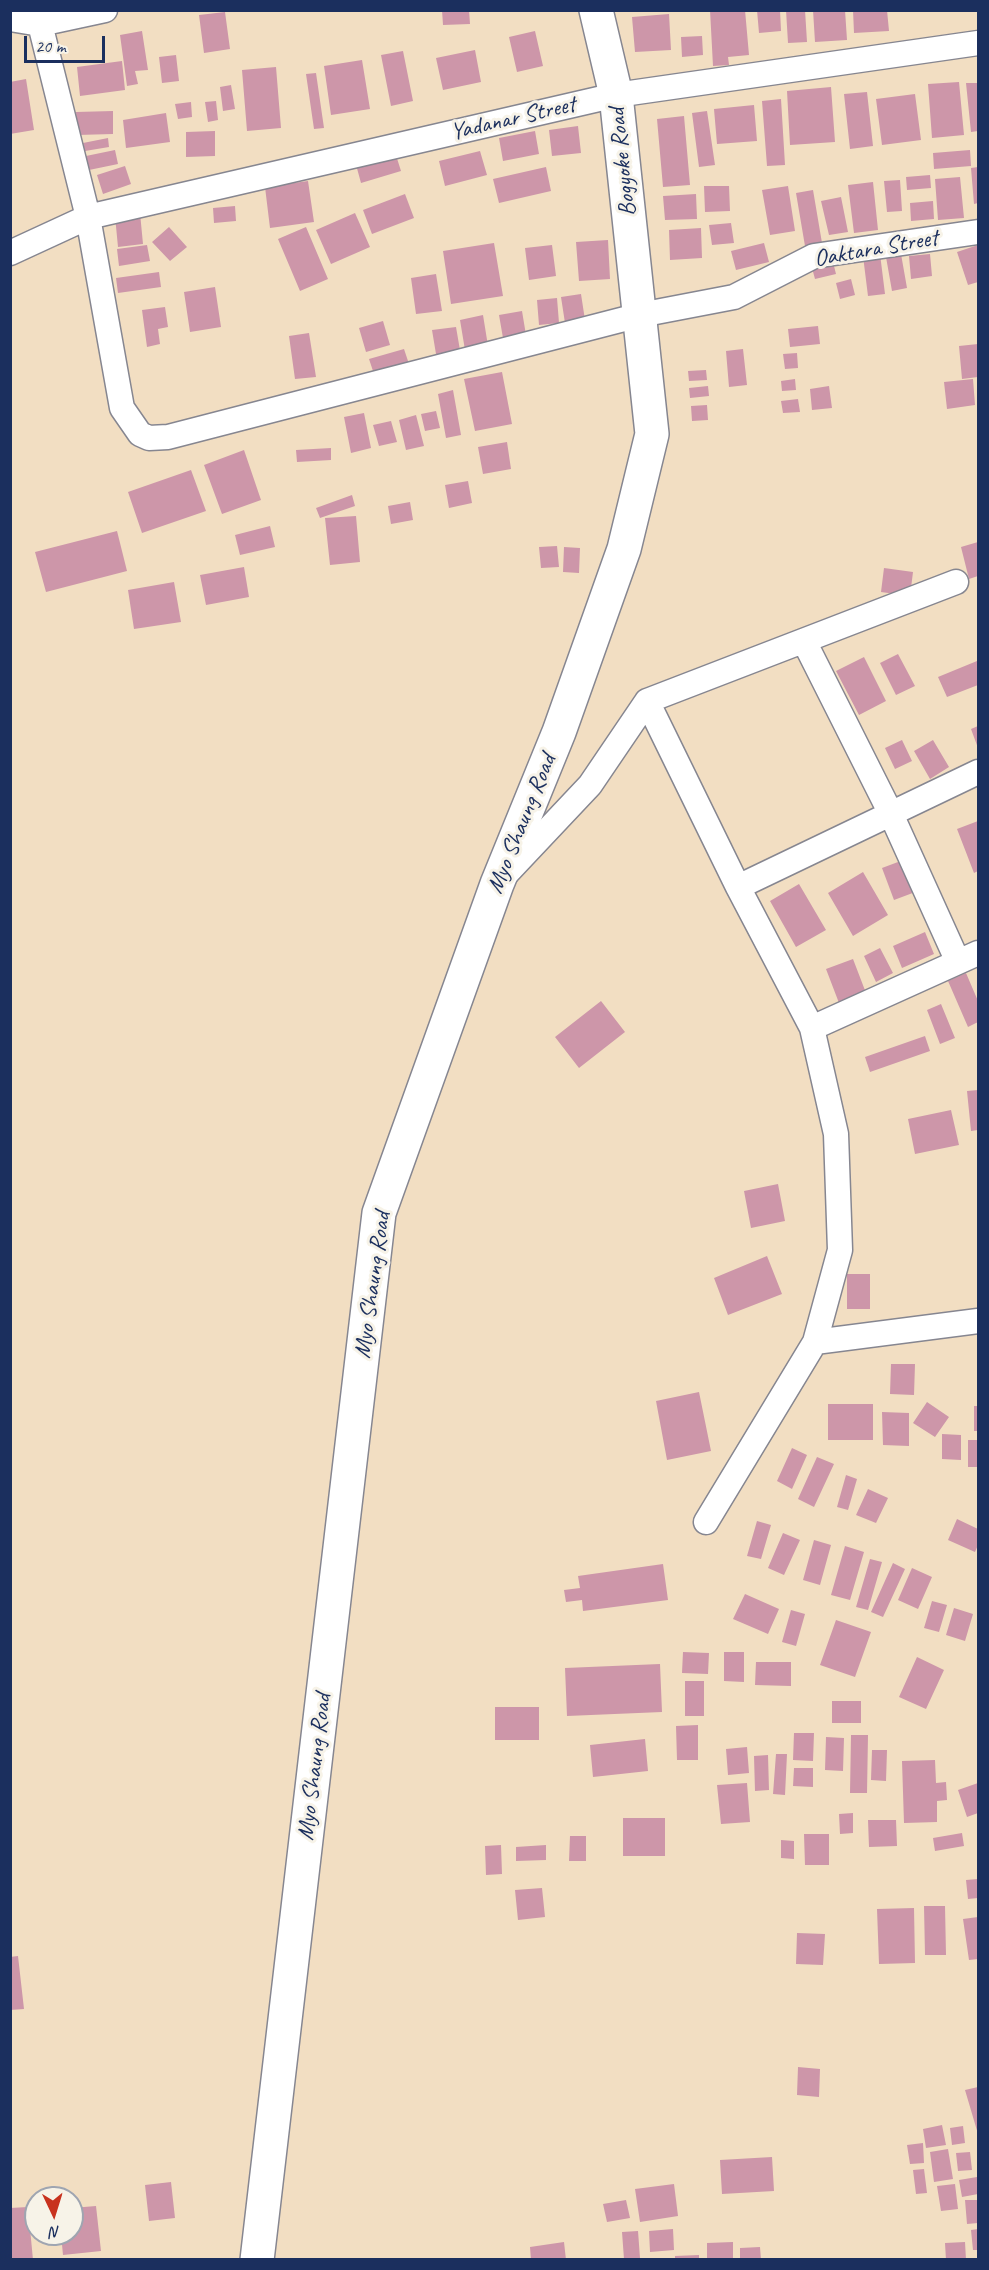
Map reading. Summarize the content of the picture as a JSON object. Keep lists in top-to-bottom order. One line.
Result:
{"streets":{"street":["Yadanar Street","Bogyoke Road","Oaktara Street","Myo Shaung Road"]},"crossings":[["Yadanar Street","Bogyoke Road"],["Yadanar Street","Oaktara Street"],["Bogyoke Road","Oaktara Street"],["Bogyoke Road","Myo Shaung Road"],["Oaktara Street","Myo Shaung Road"]],"scale_bar":"20 m","north":"bottom"}
